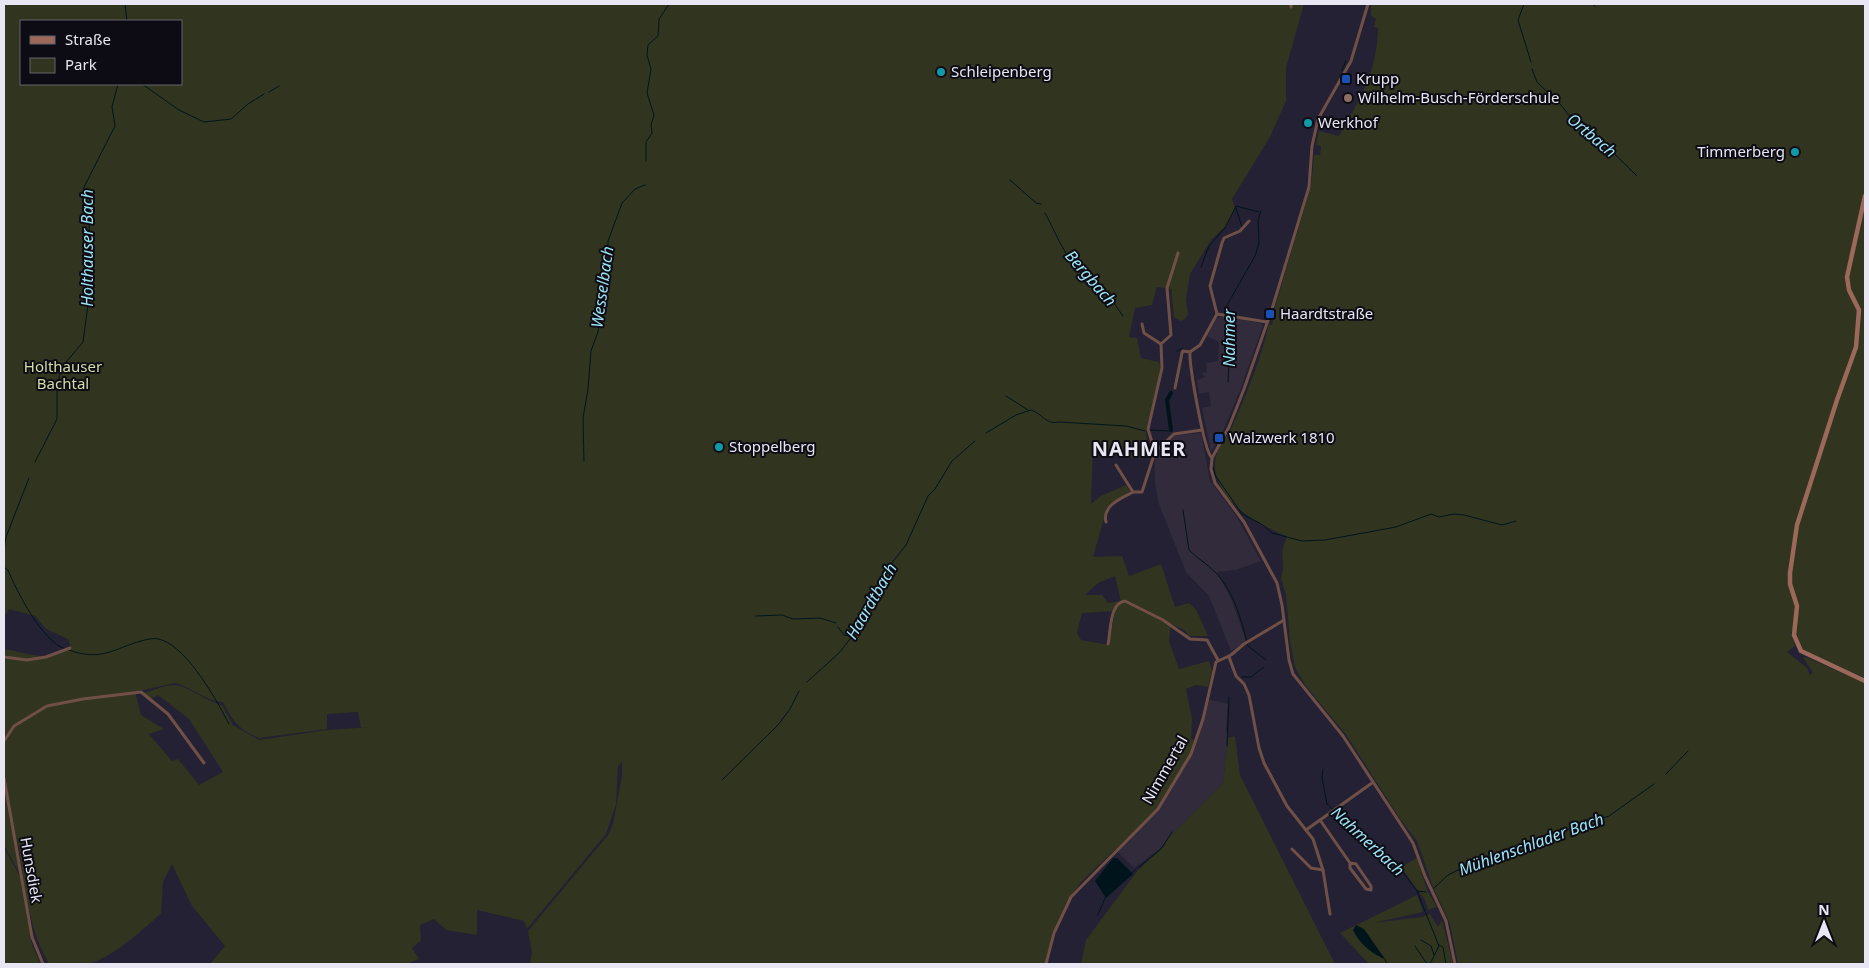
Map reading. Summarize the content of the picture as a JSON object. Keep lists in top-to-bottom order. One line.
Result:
{"streets":{"street":["Nimmertal","Hunsdiek"]},"districts":["NAHMER"],"water":["Ortbach","Holthauser Bach","Bergbach","Wesselbach","Nahmer","Haardtbach","Nahmerbach","Mühlenschlader Bach"],"parks":["Holthauser Bachtal"],"places":{"other":["Schleipenberg","Wilhelm-Busch-Förderschule","Werkhof","Timmerberg","Stoppelberg"],"transit":["Krupp","Haardtstraße","Walzwerk 1810"]},"legend":["Straße","Park"],"north":"top"}
